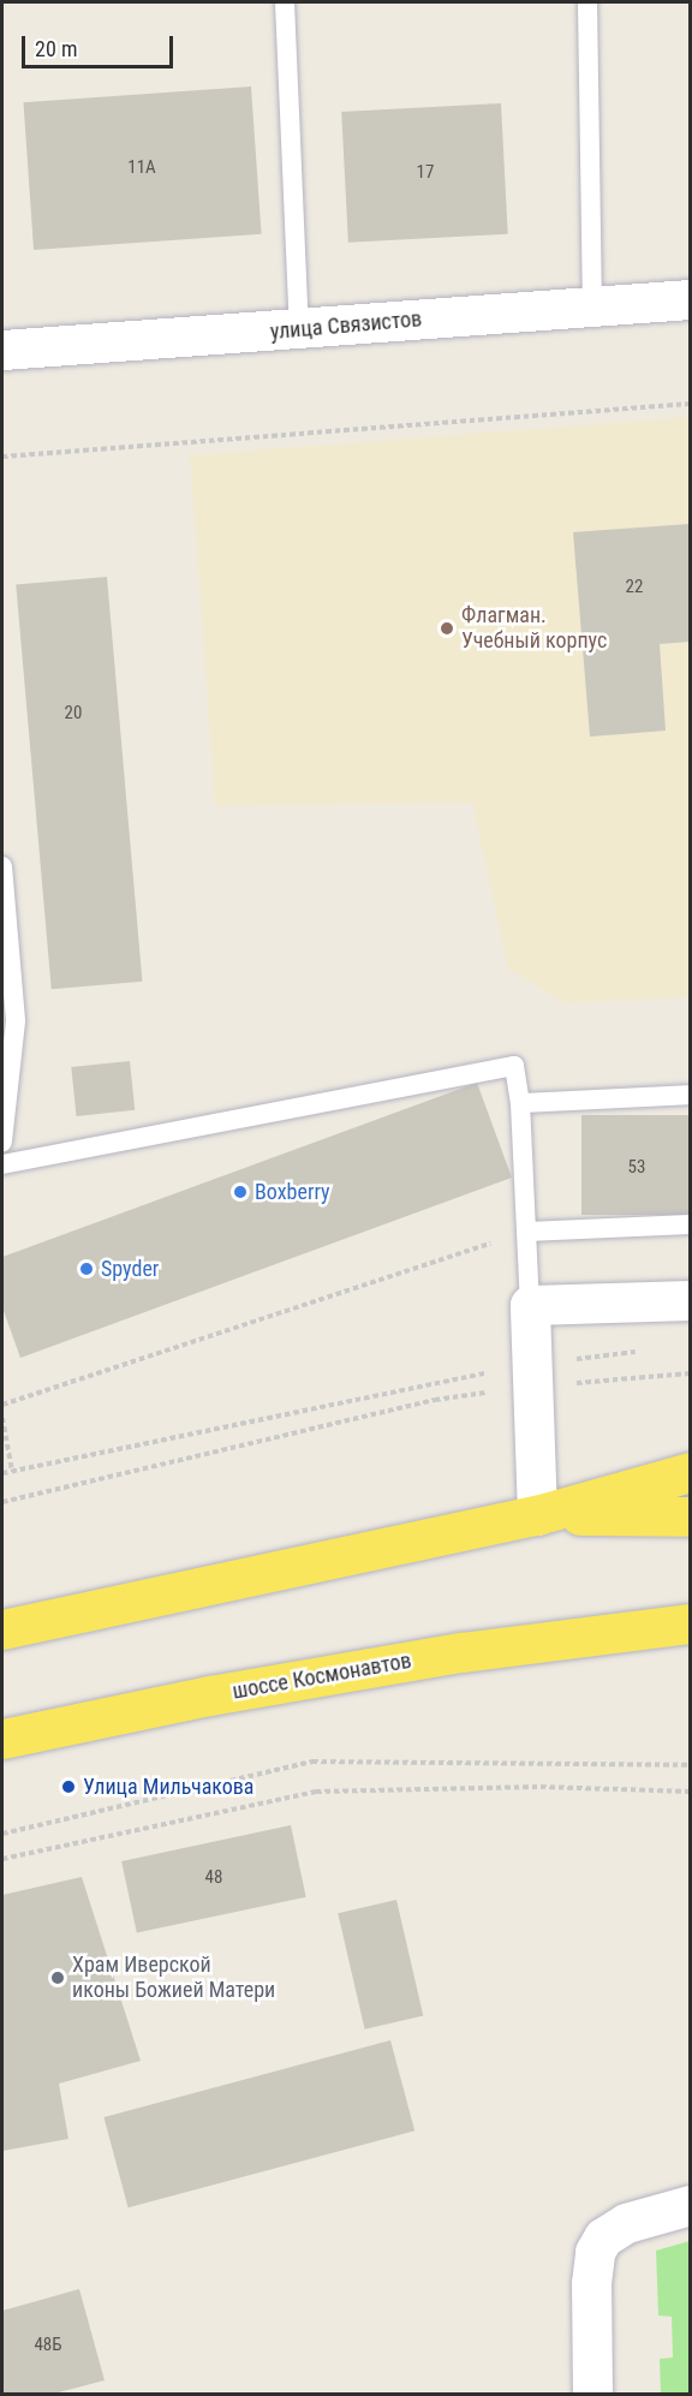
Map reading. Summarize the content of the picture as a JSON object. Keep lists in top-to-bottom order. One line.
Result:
{"streets":{"main road":["шоссе Космонавтов"],"street":["улица Связистов"]},"places":["Флагман. Учебный корпус","Boxberry","Spyder","Улица Мильчакова","Храм Иверской иконы Божией Матери"],"house_numbers":["11А","17","22","20","53","48","48Б"],"scale_bar":"20 m"}
